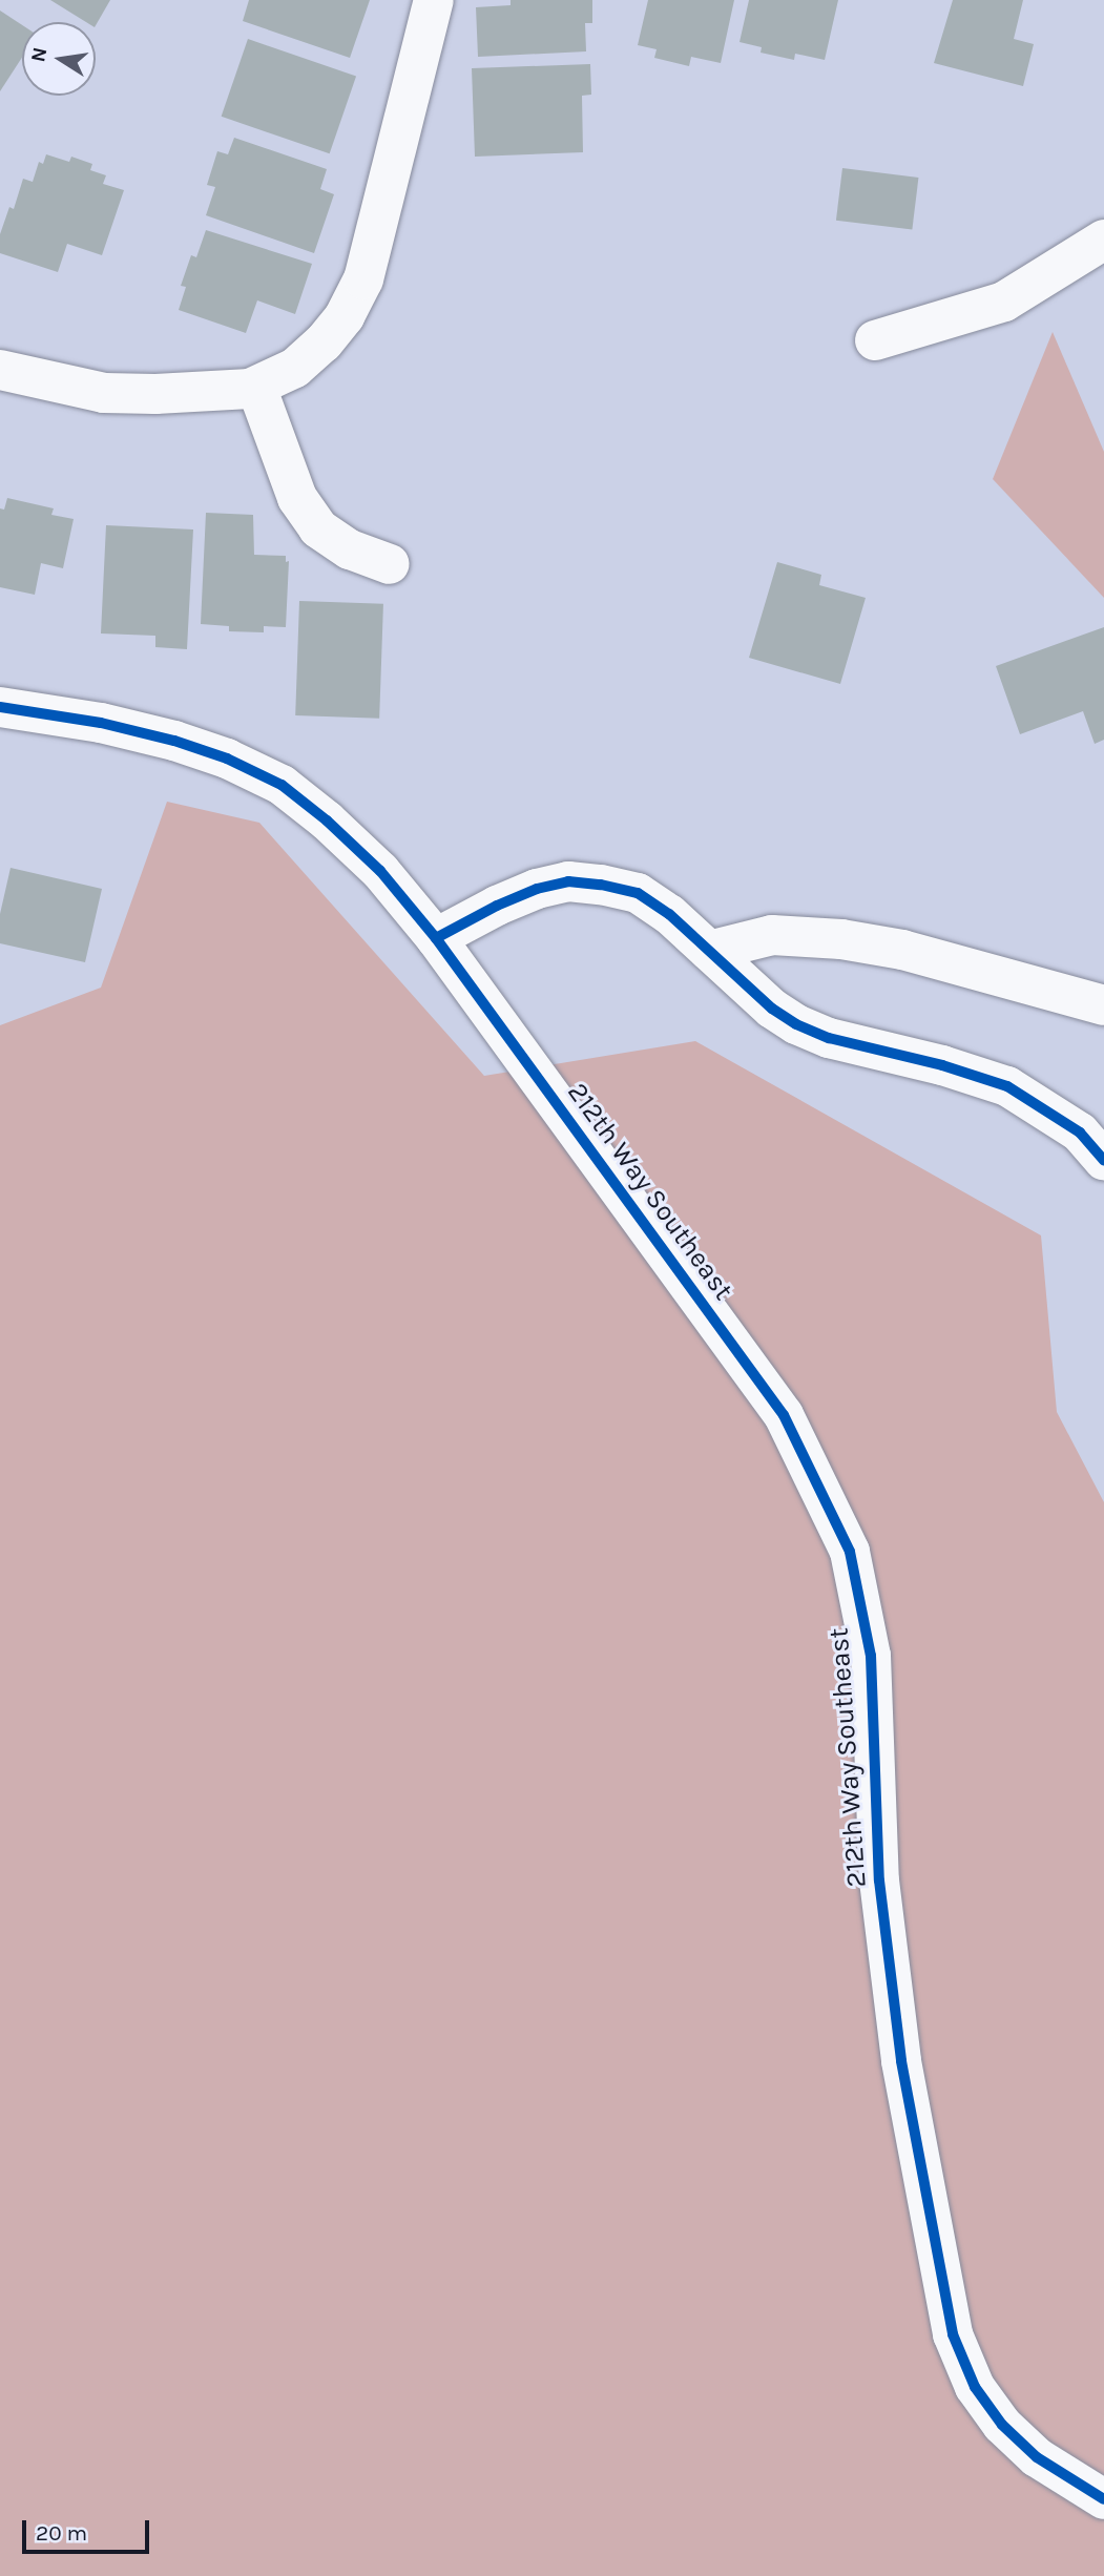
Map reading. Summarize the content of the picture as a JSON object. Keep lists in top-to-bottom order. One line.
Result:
{"streets":{"street":["212th Way Southeast"]},"scale_bar":"20 m","north":"left"}
